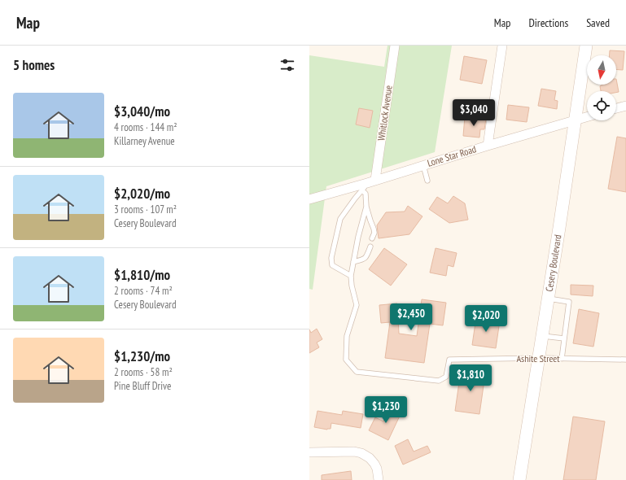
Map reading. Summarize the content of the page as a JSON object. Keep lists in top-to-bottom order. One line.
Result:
{"streets":{"main road":["Cesery Boulevard"],"street":["Whitlock Avenue","Lone Star Road"],"lane":["Ashite Street"]},"crossings":[["Whitlock Avenue","Lone Star Road"],["Lone Star Road","Cesery Boulevard"],["Cesery Boulevard","Ashite Street"]],"north":"bottom","page":{"header":"Map","nav":["Map","Directions","Saved"],"heading":"5 homes","list":[{"name":"$3,040/mo","note":"4 rooms · 144 m² · Killarney Avenue"},{"name":"$2,020/mo","note":"3 rooms · 107 m² · Cesery Boulevard"},{"name":"$1,810/mo","note":"2 rooms · 74 m² · Cesery Boulevard"},{"name":"$1,230/mo","note":"2 rooms · 58 m² · Pine Bluff Drive"}],"price":["$3,040","$2,450","$2,020","$1,810","$1,230"]}}
